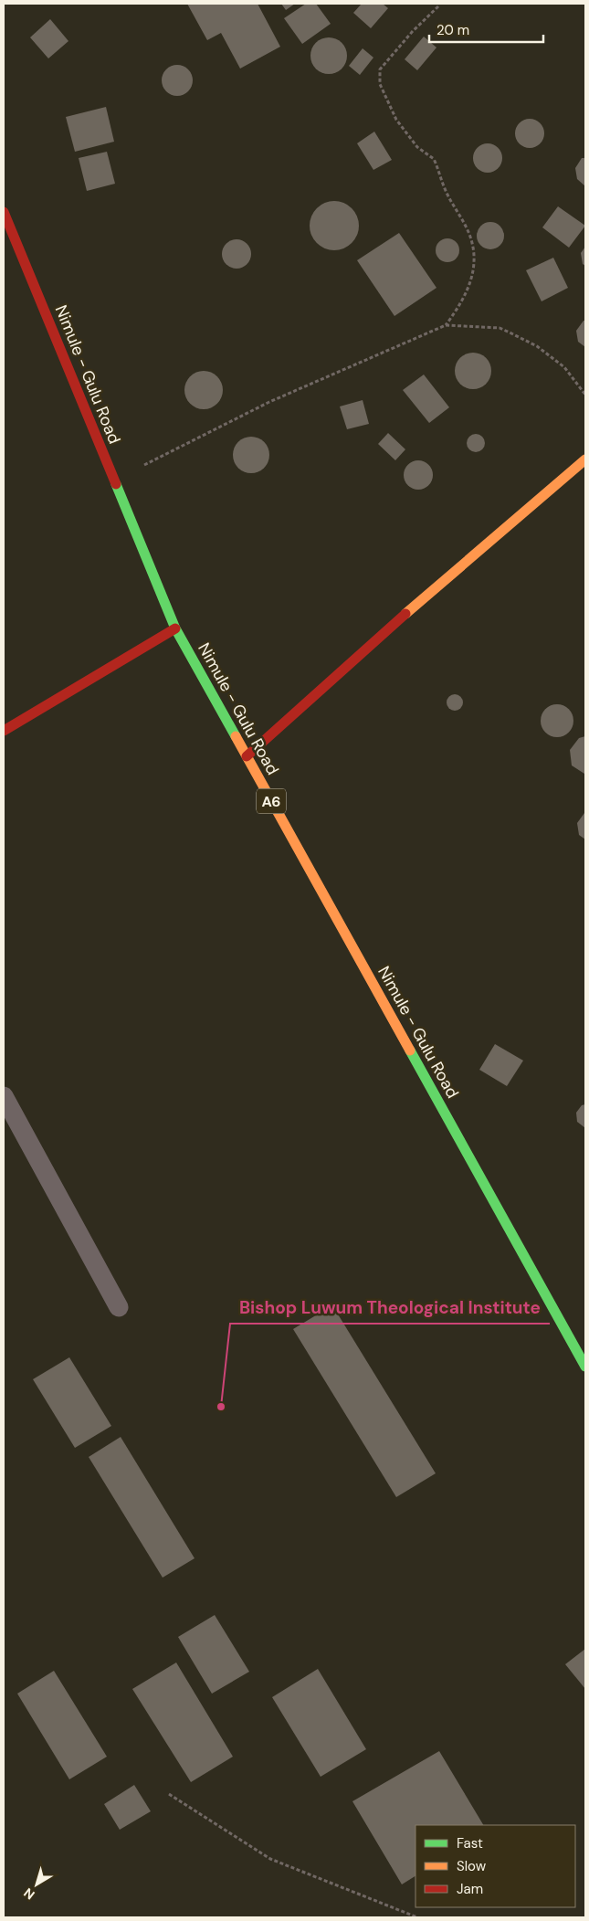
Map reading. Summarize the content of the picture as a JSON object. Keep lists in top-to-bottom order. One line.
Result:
{"streets":{"main road":["Nimule - Gulu Road","A6"]},"places":["Bishop Luwum Theological Institute"],"legend":["Fast","Slow","Jam"],"scale_bar":"20 m","north":"bottom left"}
